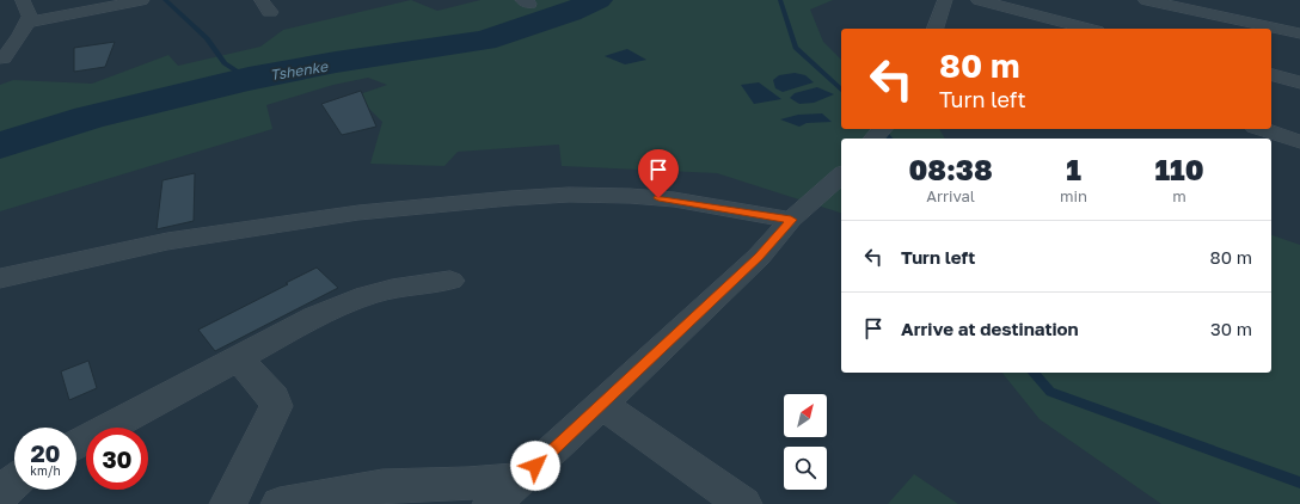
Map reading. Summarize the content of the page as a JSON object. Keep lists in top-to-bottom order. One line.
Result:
{"water":["Tshenke"],"north":"top right","page":{"turn":["80 m","Turn left"],"eta":["08:38","Arrival","1","min","110","m"],"list":[{"name":"Turn left","value":"80 m"},{"name":"Arrive at destination","value":"30 m"}],"speed":"20 km/h","limit":"30"}}
